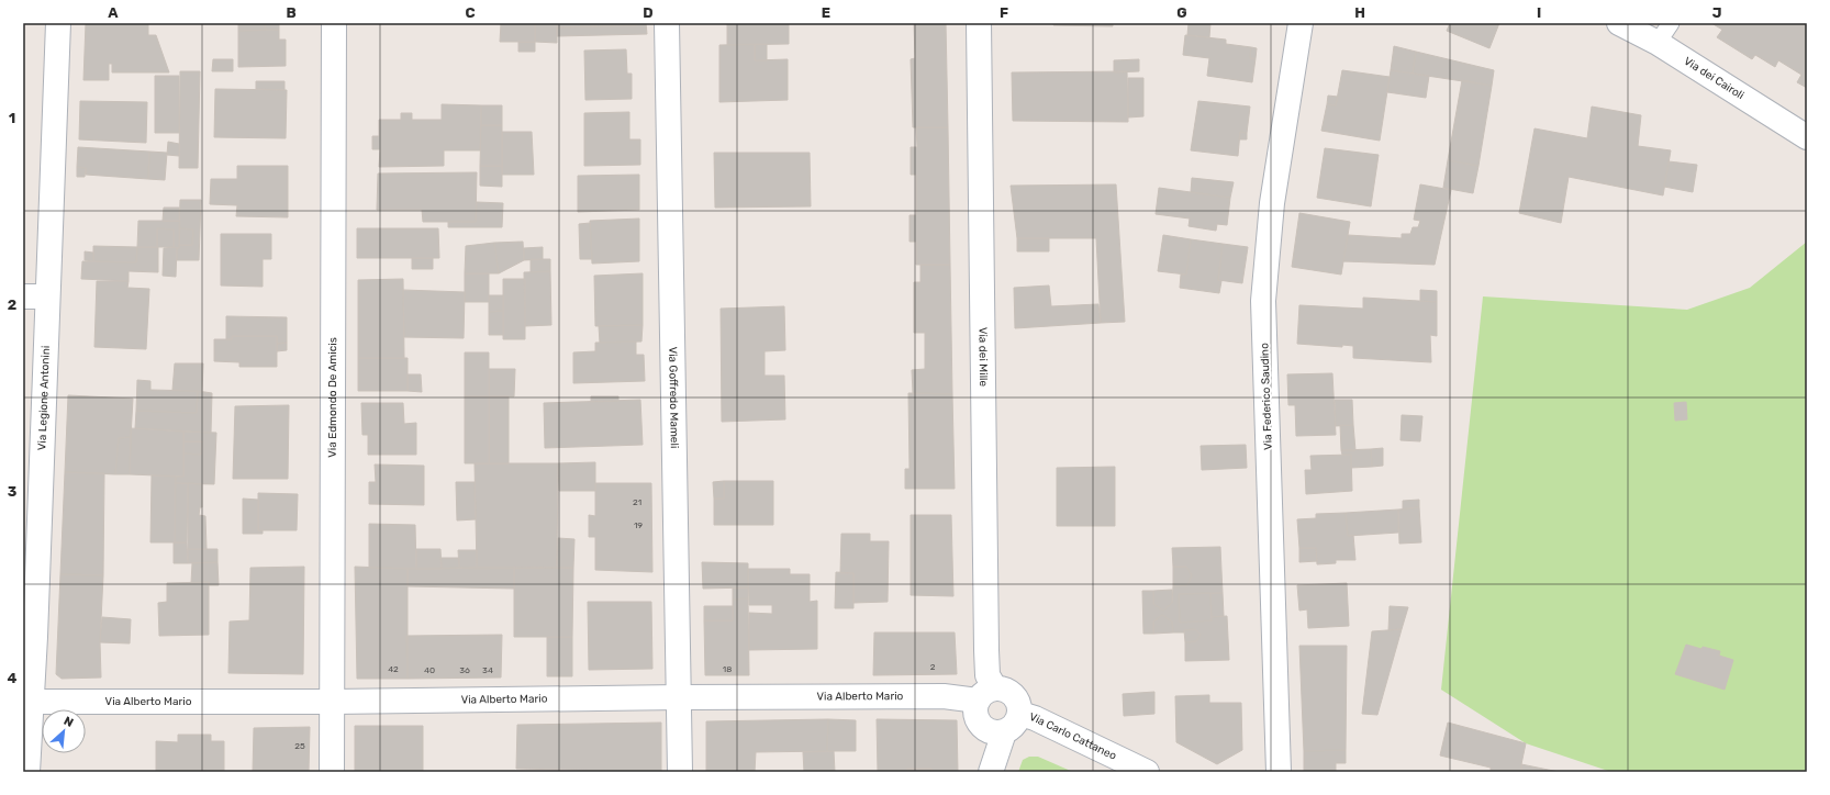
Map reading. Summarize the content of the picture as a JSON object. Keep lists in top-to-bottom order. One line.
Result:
{"streets":{"street":["Via dei Cairoli","Via dei Mille","Via Federico Saudino","Via Legione Antonini","Via Edmondo De Amicis","Via Goffredo Mameli","Via Alberto Mario","Via Carlo Cattaneo"]},"crossings":[["Via dei Mille","Via Alberto Mario"],["Via dei Mille","Via Carlo Cattaneo"],["Via Legione Antonini","Via Alberto Mario"],["Via Edmondo De Amicis","Via Alberto Mario"],["Via Goffredo Mameli","Via Alberto Mario"],["Via Alberto Mario","Via Carlo Cattaneo"]],"house_numbers":["21","19","2","42","18","40","36","34","25"],"north":"top right","grid":{"columns":["A","B","C","D","E","F","G","H","I","J"],"rows":["1","2","3","4"]}}
